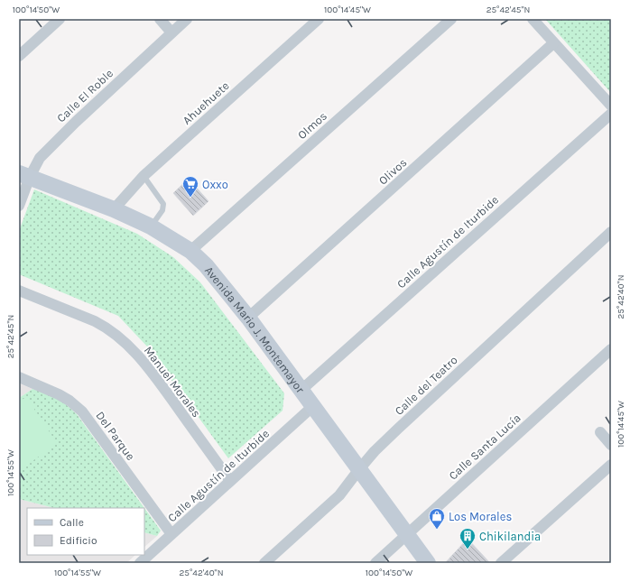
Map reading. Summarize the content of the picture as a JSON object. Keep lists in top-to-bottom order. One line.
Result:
{"streets":{"main road":["Avenida Mario J. Montemayor"],"street":["Calle El Roble","Ahuehuete","Olmos","Olivos","Calle Agustín de Iturbide","Manuel Morales","Calle del Teatro","Del Parque","Calle Santa Lucía"]},"crossings":[["Calle El Roble","Avenida Mario J. Montemayor"],["Ahuehuete","Avenida Mario J. Montemayor"],["Olmos","Avenida Mario J. Montemayor"],["Olivos","Avenida Mario J. Montemayor"],["Calle Agustín de Iturbide","Avenida Mario J. Montemayor"],["Calle Agustín de Iturbide","Manuel Morales"],["Calle Agustín de Iturbide","Del Parque"],["Avenida Mario J. Montemayor","Calle del Teatro"],["Avenida Mario J. Montemayor","Calle Santa Lucía"]],"places":{"supermarket":["Oxxo"],"shop":["Los Morales"],"building":["Chikilandia"]},"legend":["Calle","Edificio"],"coordinates":["100°14'50\"W","100°14'45\"W","25°42'45\"N","25°42'40\"N","100°14'55\"W"]}
